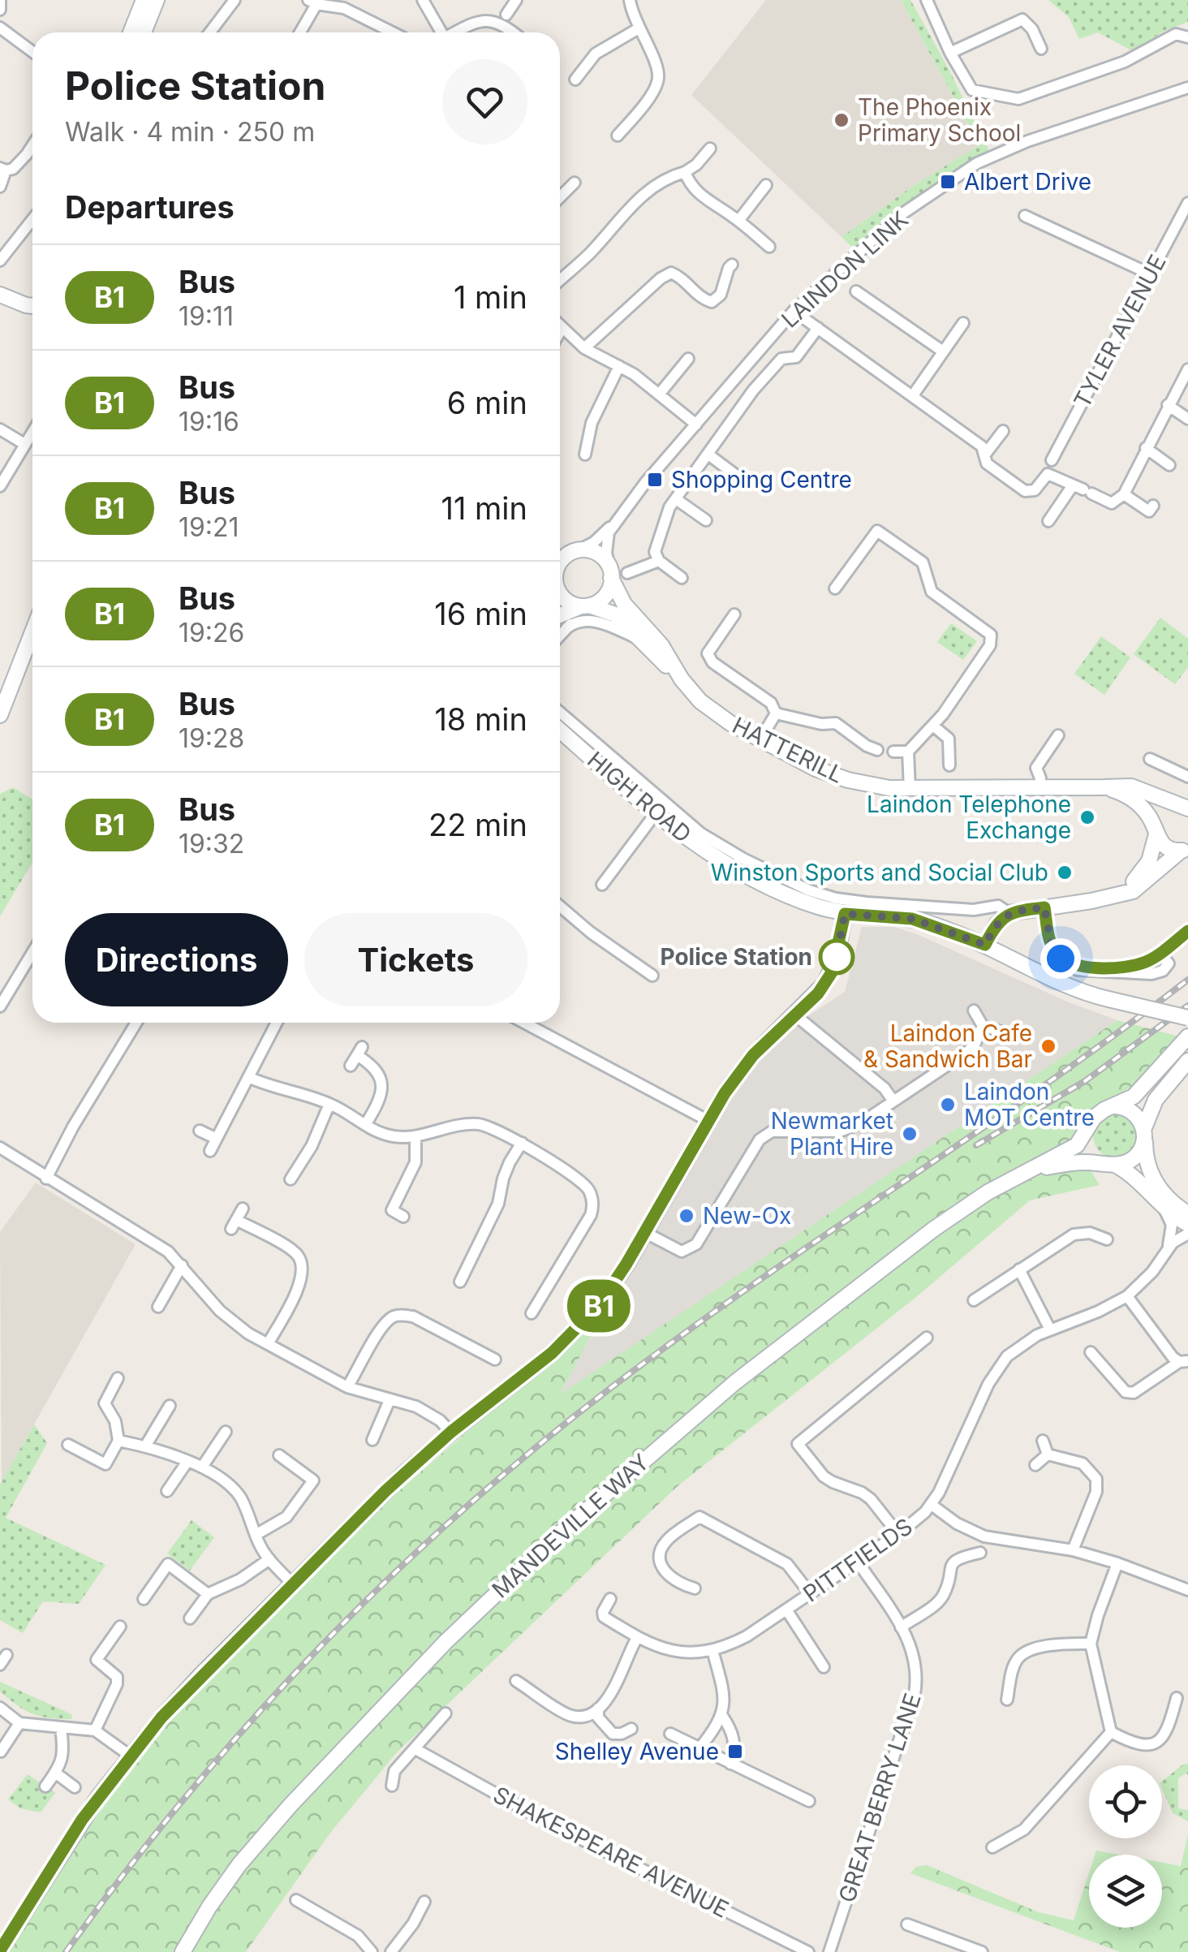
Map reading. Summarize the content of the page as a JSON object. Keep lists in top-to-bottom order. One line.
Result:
{"streets":{"street":["LAINDON LINK","TYLER AVENUE","HATTERILL","HIGH ROAD","MANDEVILLE WAY","PITTFIELDS","GREAT BERRY LANE","SHAKESPEARE AVENUE"]},"crossings":[["PITTFIELDS","GREAT BERRY LANE"]],"places":{"other":["The Phoenix Primary School","Laindon Telephone Exchange","Winston Sports and Social Club","Police Station","Laindon Cafe & Sandwich Bar","Laindon MOT Centre","Newmarket Plant Hire","New-Ox"],"transit":["Albert Drive","Shopping Centre","Shelley Avenue"]},"lines":["bus line B1"],"page":{"on_map":"B1","heading":[["Police Station","Walk · 4 min · 250 m"],"Departures"],"list":[{"mark":"B1","name":"Bus","note":"19:11","value":"1 min"},{"mark":"B1","name":"Bus","note":"19:16","value":"6 min"},{"mark":"B1","name":"Bus","note":"19:21","value":"11 min"},{"mark":"B1","name":"Bus","note":"19:26","value":"16 min"},{"mark":"B1","name":"Bus","note":"19:28","value":"18 min"},{"mark":"B1","name":"Bus","note":"19:32","value":"22 min"}],"buttons":["Directions","Tickets"]}}
